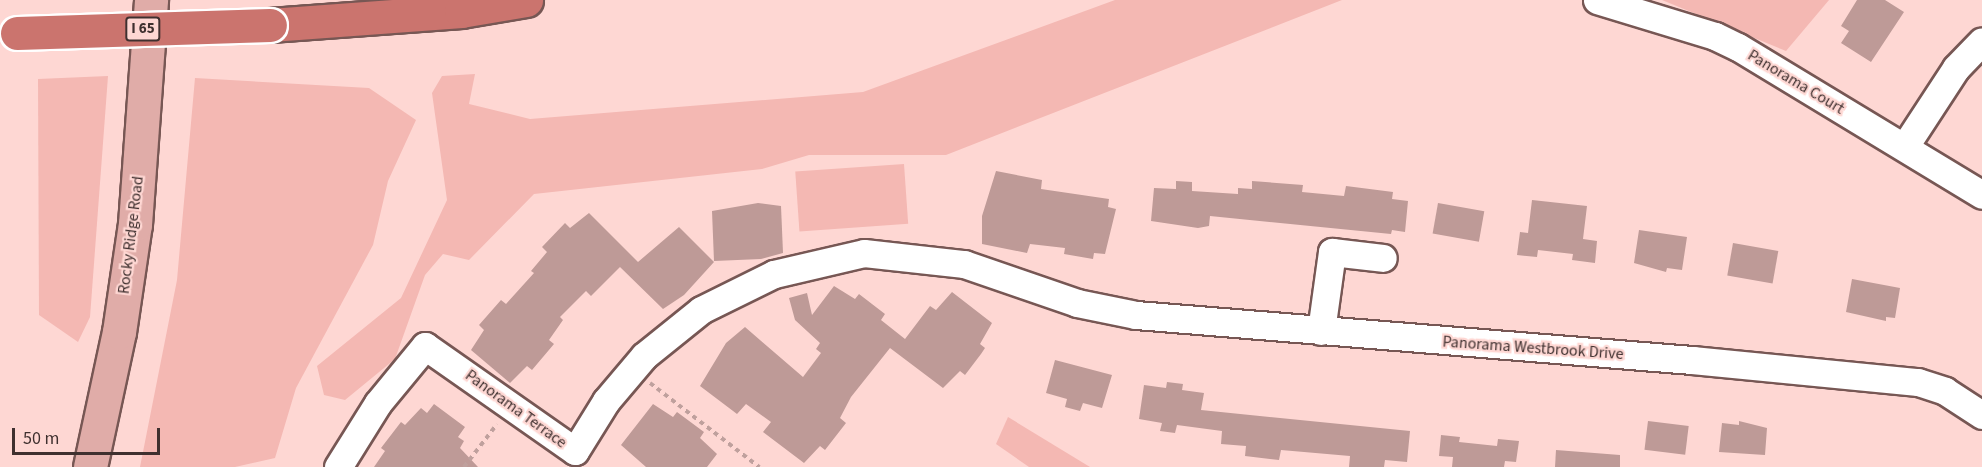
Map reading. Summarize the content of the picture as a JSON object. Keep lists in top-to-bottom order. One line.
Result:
{"streets":{"highway":["I 65"],"main road":["Rocky Ridge Road"],"street":["Panorama Court","Panorama Westbrook Drive","Panorama Terrace"]},"crossings":[["Panorama Westbrook Drive","Panorama Terrace"]],"scale_bar":"50 m"}
